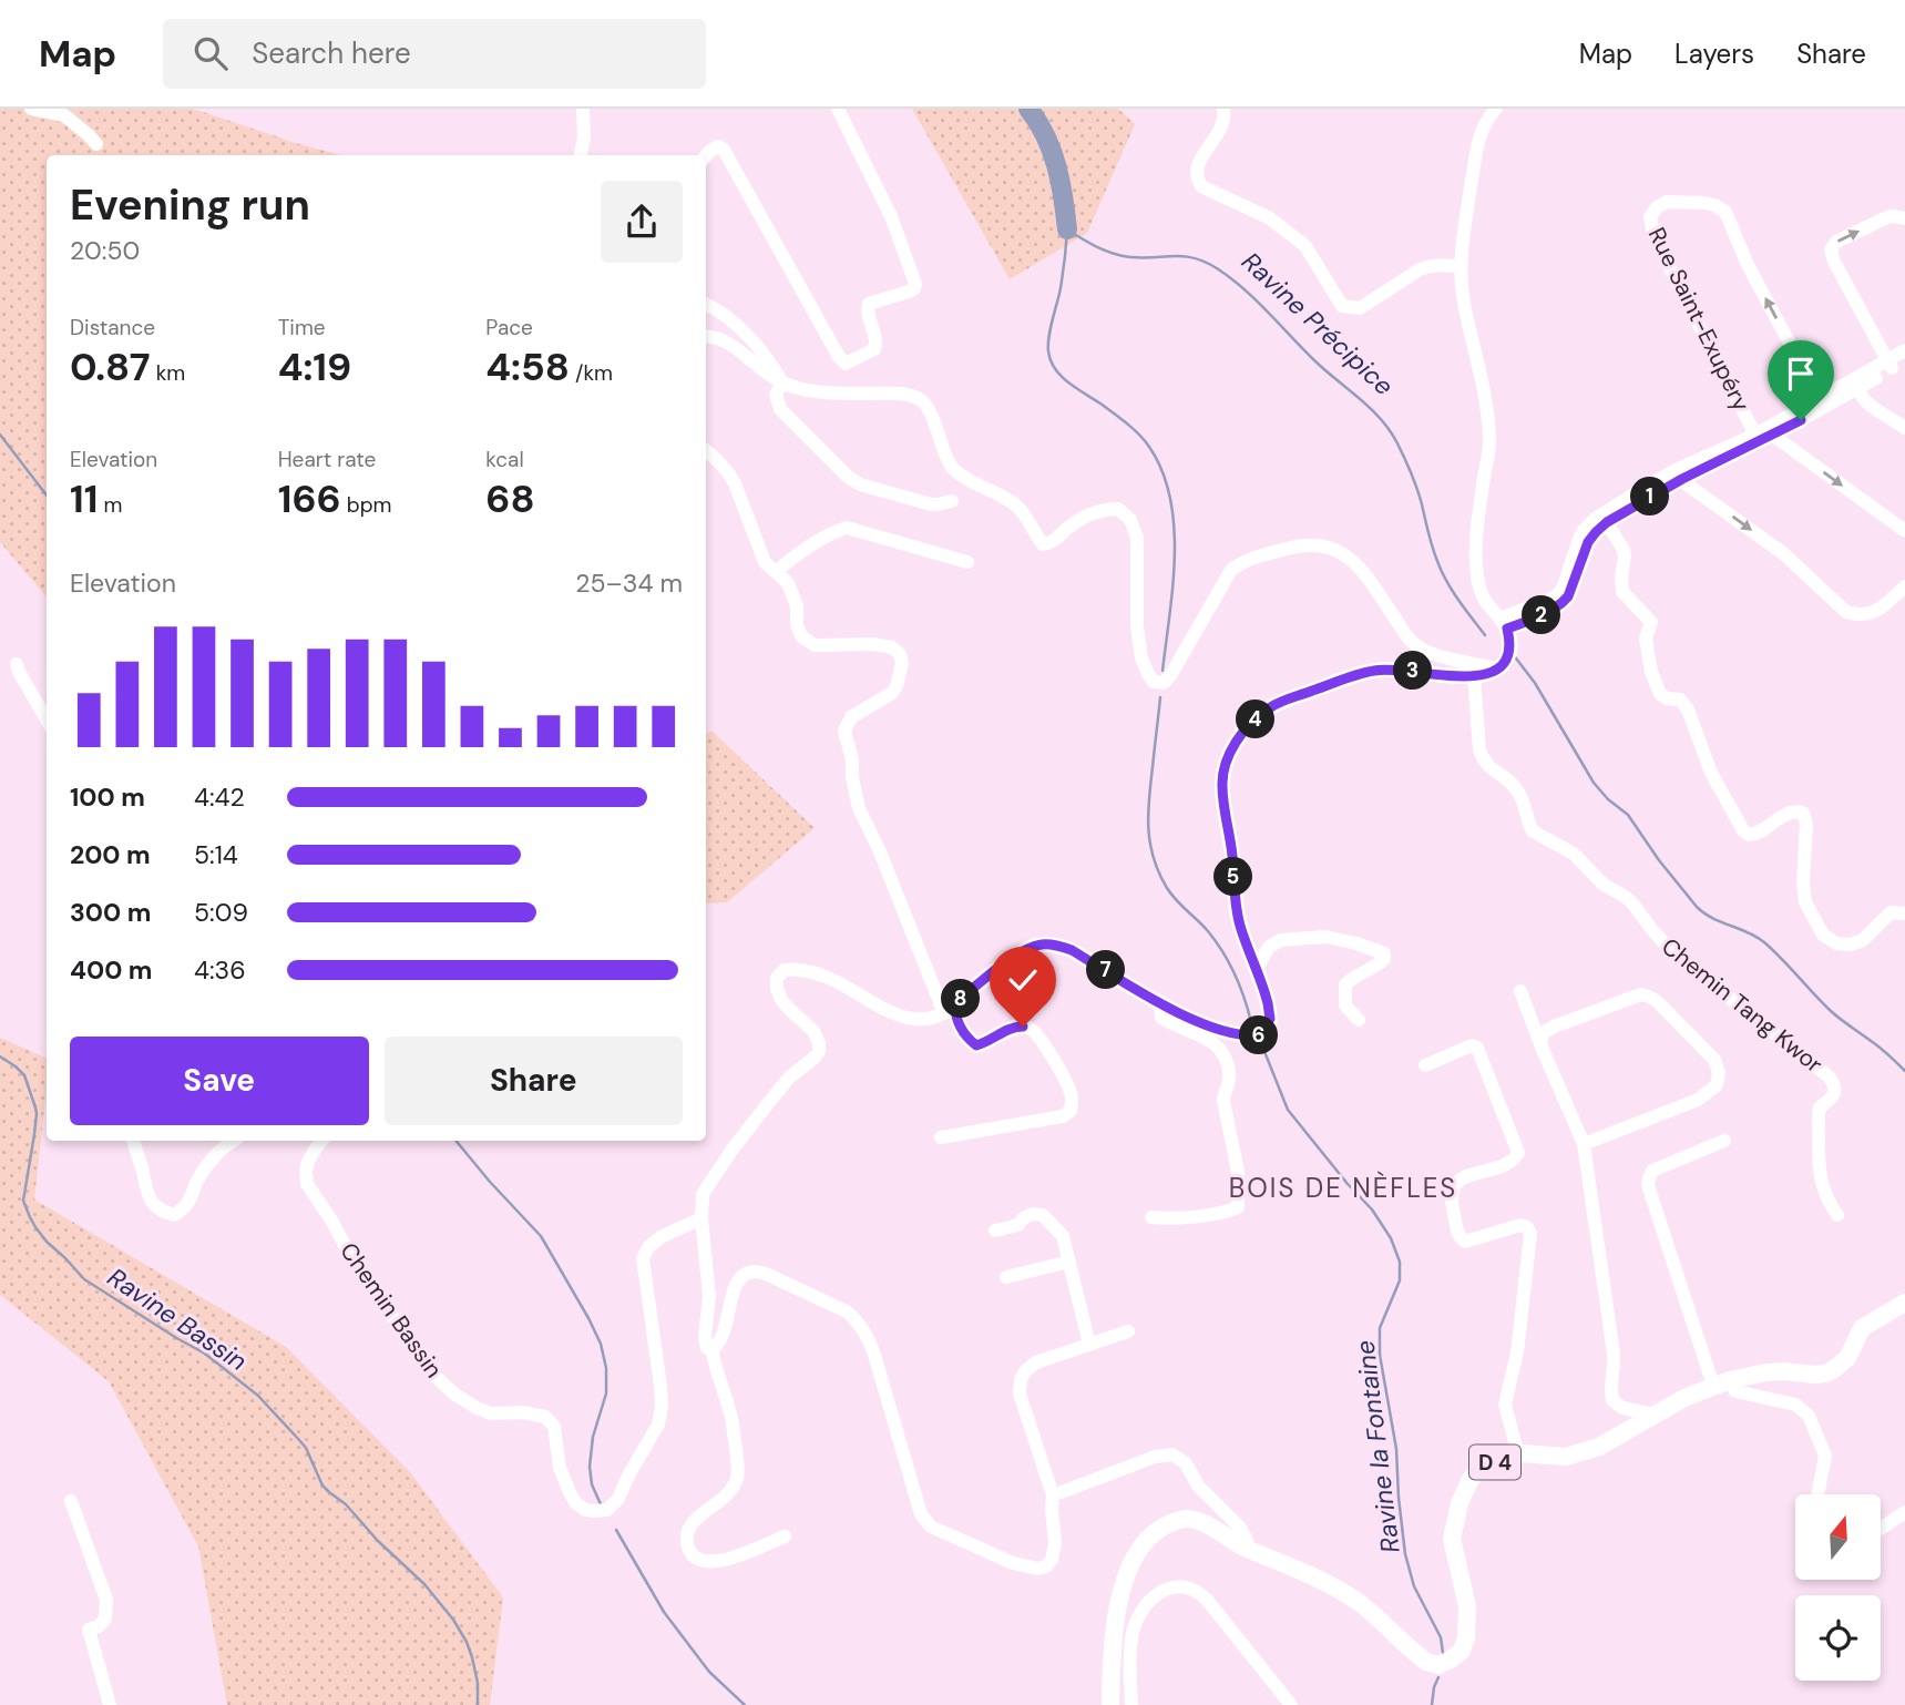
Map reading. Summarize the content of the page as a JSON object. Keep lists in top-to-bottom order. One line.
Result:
{"streets":{"main road":["D 4"],"street":["Rue Saint-Exupéry","Chemin Tang Kwor","Chemin Bassin"]},"districts":["BOIS DE NÈFLES"],"water":["Ravine Précipice","Ravine Bassin","Ravine la Fontaine"],"north":"top","page":{"header":"Map","search":"Search here","nav":["Map","Layers","Share"],"heading":["Evening run","20:50"],"stats":[["Distance","0.87 km"],["Time","4:19"],["Pace","4:58 /km"],["Elevation","11 m"],["Heart rate","166 bpm"],["kcal","68"]],"pins":["1","2","3","4","5","7","8","6"],"chart":["Elevation","25–34 m"],"list":[{"name":"100 m","note":"4:42"},{"name":"200 m","note":"5:14"},{"name":"300 m","note":"5:09"},{"name":"400 m","note":"4:36"}],"buttons":["Save","Share"]}}
